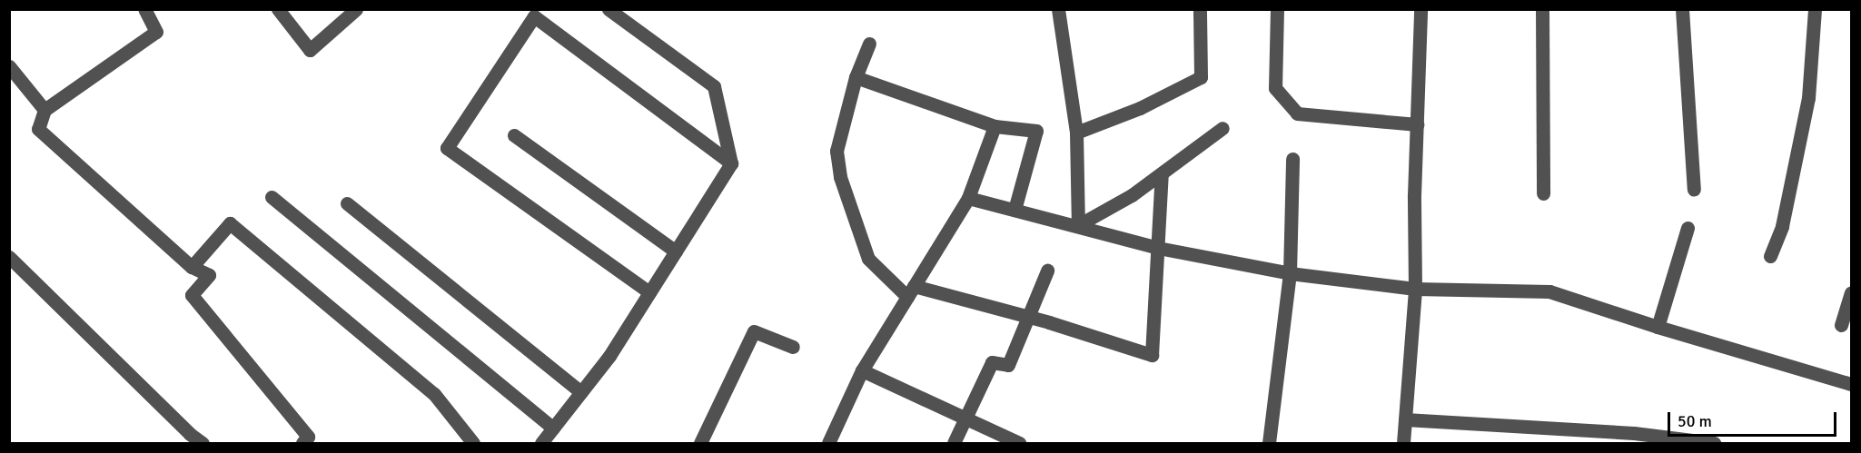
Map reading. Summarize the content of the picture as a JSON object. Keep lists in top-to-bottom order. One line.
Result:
{"scale_bar":"50 m"}
